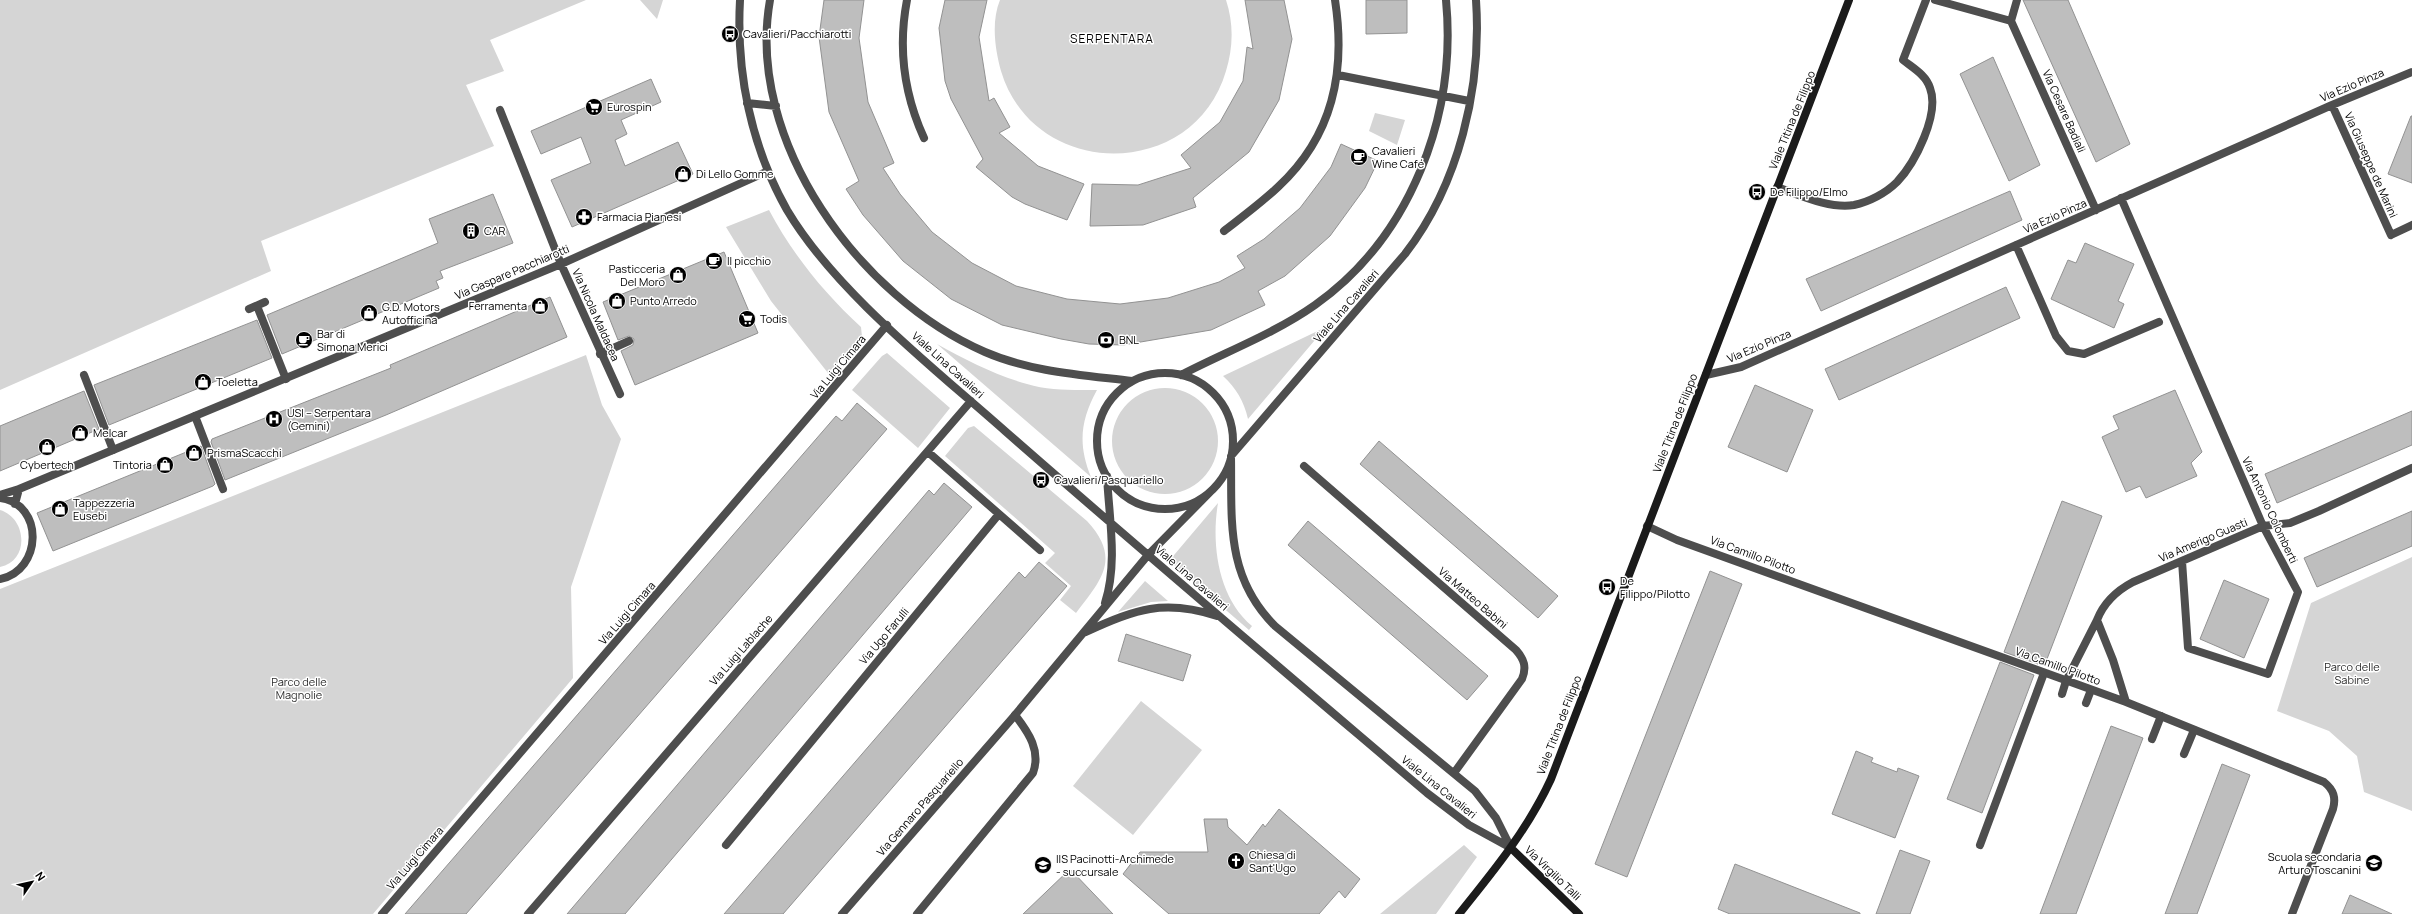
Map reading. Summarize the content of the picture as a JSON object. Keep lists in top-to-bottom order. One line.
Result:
{"streets":{"street":["Via Ezio Pinza","Via Cesare Badiali","Viale Titina de Filippo","Via Giuseppe de Marini","Via Gaspare Pacchiarotti","Viale Lina Cavalieri","Via Nicola Maldacea","Via Luigi Cimara","Via Antonio Colomberti","Via Amerigo Guasti","Via Camillo Pilotto","Via Matteo Babini","Via Ugo Farulli","Via Luigi Lablache","Via Gennaro Pasquariello","Via Virgilio Talli"]},"crossings":[["Via Ezio Pinza","Via Cesare Badiali"],["Via Ezio Pinza","Viale Titina de Filippo"],["Via Ezio Pinza","Via Giuseppe de Marini"],["Via Ezio Pinza","Via Antonio Colomberti"],["Viale Titina de Filippo","Viale Lina Cavalieri"],["Viale Titina de Filippo","Via Camillo Pilotto"],["Viale Titina de Filippo","Via Virgilio Talli"],["Via Gaspare Pacchiarotti","Viale Lina Cavalieri"],["Via Gaspare Pacchiarotti","Via Nicola Maldacea"],["Viale Lina Cavalieri","Via Luigi Cimara"],["Viale Lina Cavalieri","Via Matteo Babini"],["Viale Lina Cavalieri","Via Luigi Lablache"],["Viale Lina Cavalieri","Via Gennaro Pasquariello"],["Viale Lina Cavalieri","Via Virgilio Talli"],["Via Antonio Colomberti","Via Amerigo Guasti"],["Via Amerigo Guasti","Via Camillo Pilotto"]],"districts":["SERPENTARA"],"parks":["Parco delle Sabine","Parco delle Magnolie"],"places":{"bus stop":["Cavalieri/Pacchiarotti","De Filippo/Elmo","Cavalieri/Pasquariello","De Filippo/Pilotto"],"supermarket":["Eurospin","Todis"],"cafe":["Cavalieri Wine Café","Il picchio","Bar di Simona Merici"],"shop":["Di Lello Gomme","Pasticceria Del Moro","Punto Arredo","Ferramenta","G.D. Motors Autofficina","Toeletta","Melcar","Cybertech","PrismaScacchi","Tintoria","Tappezzeria Eusebi"],"pharmacy":["Farmacia Pianesi"],"building":["CAR"],"bank":["BNL"],"hospital":["USI – Serpentara (Gemini)"],"church":["Chiesa di Sant'Ugo"],"school or university":["Scuola secondaria Arturo Toscanini","IIS Pacinotti-Archimede - succursale"]},"north":"top right"}
